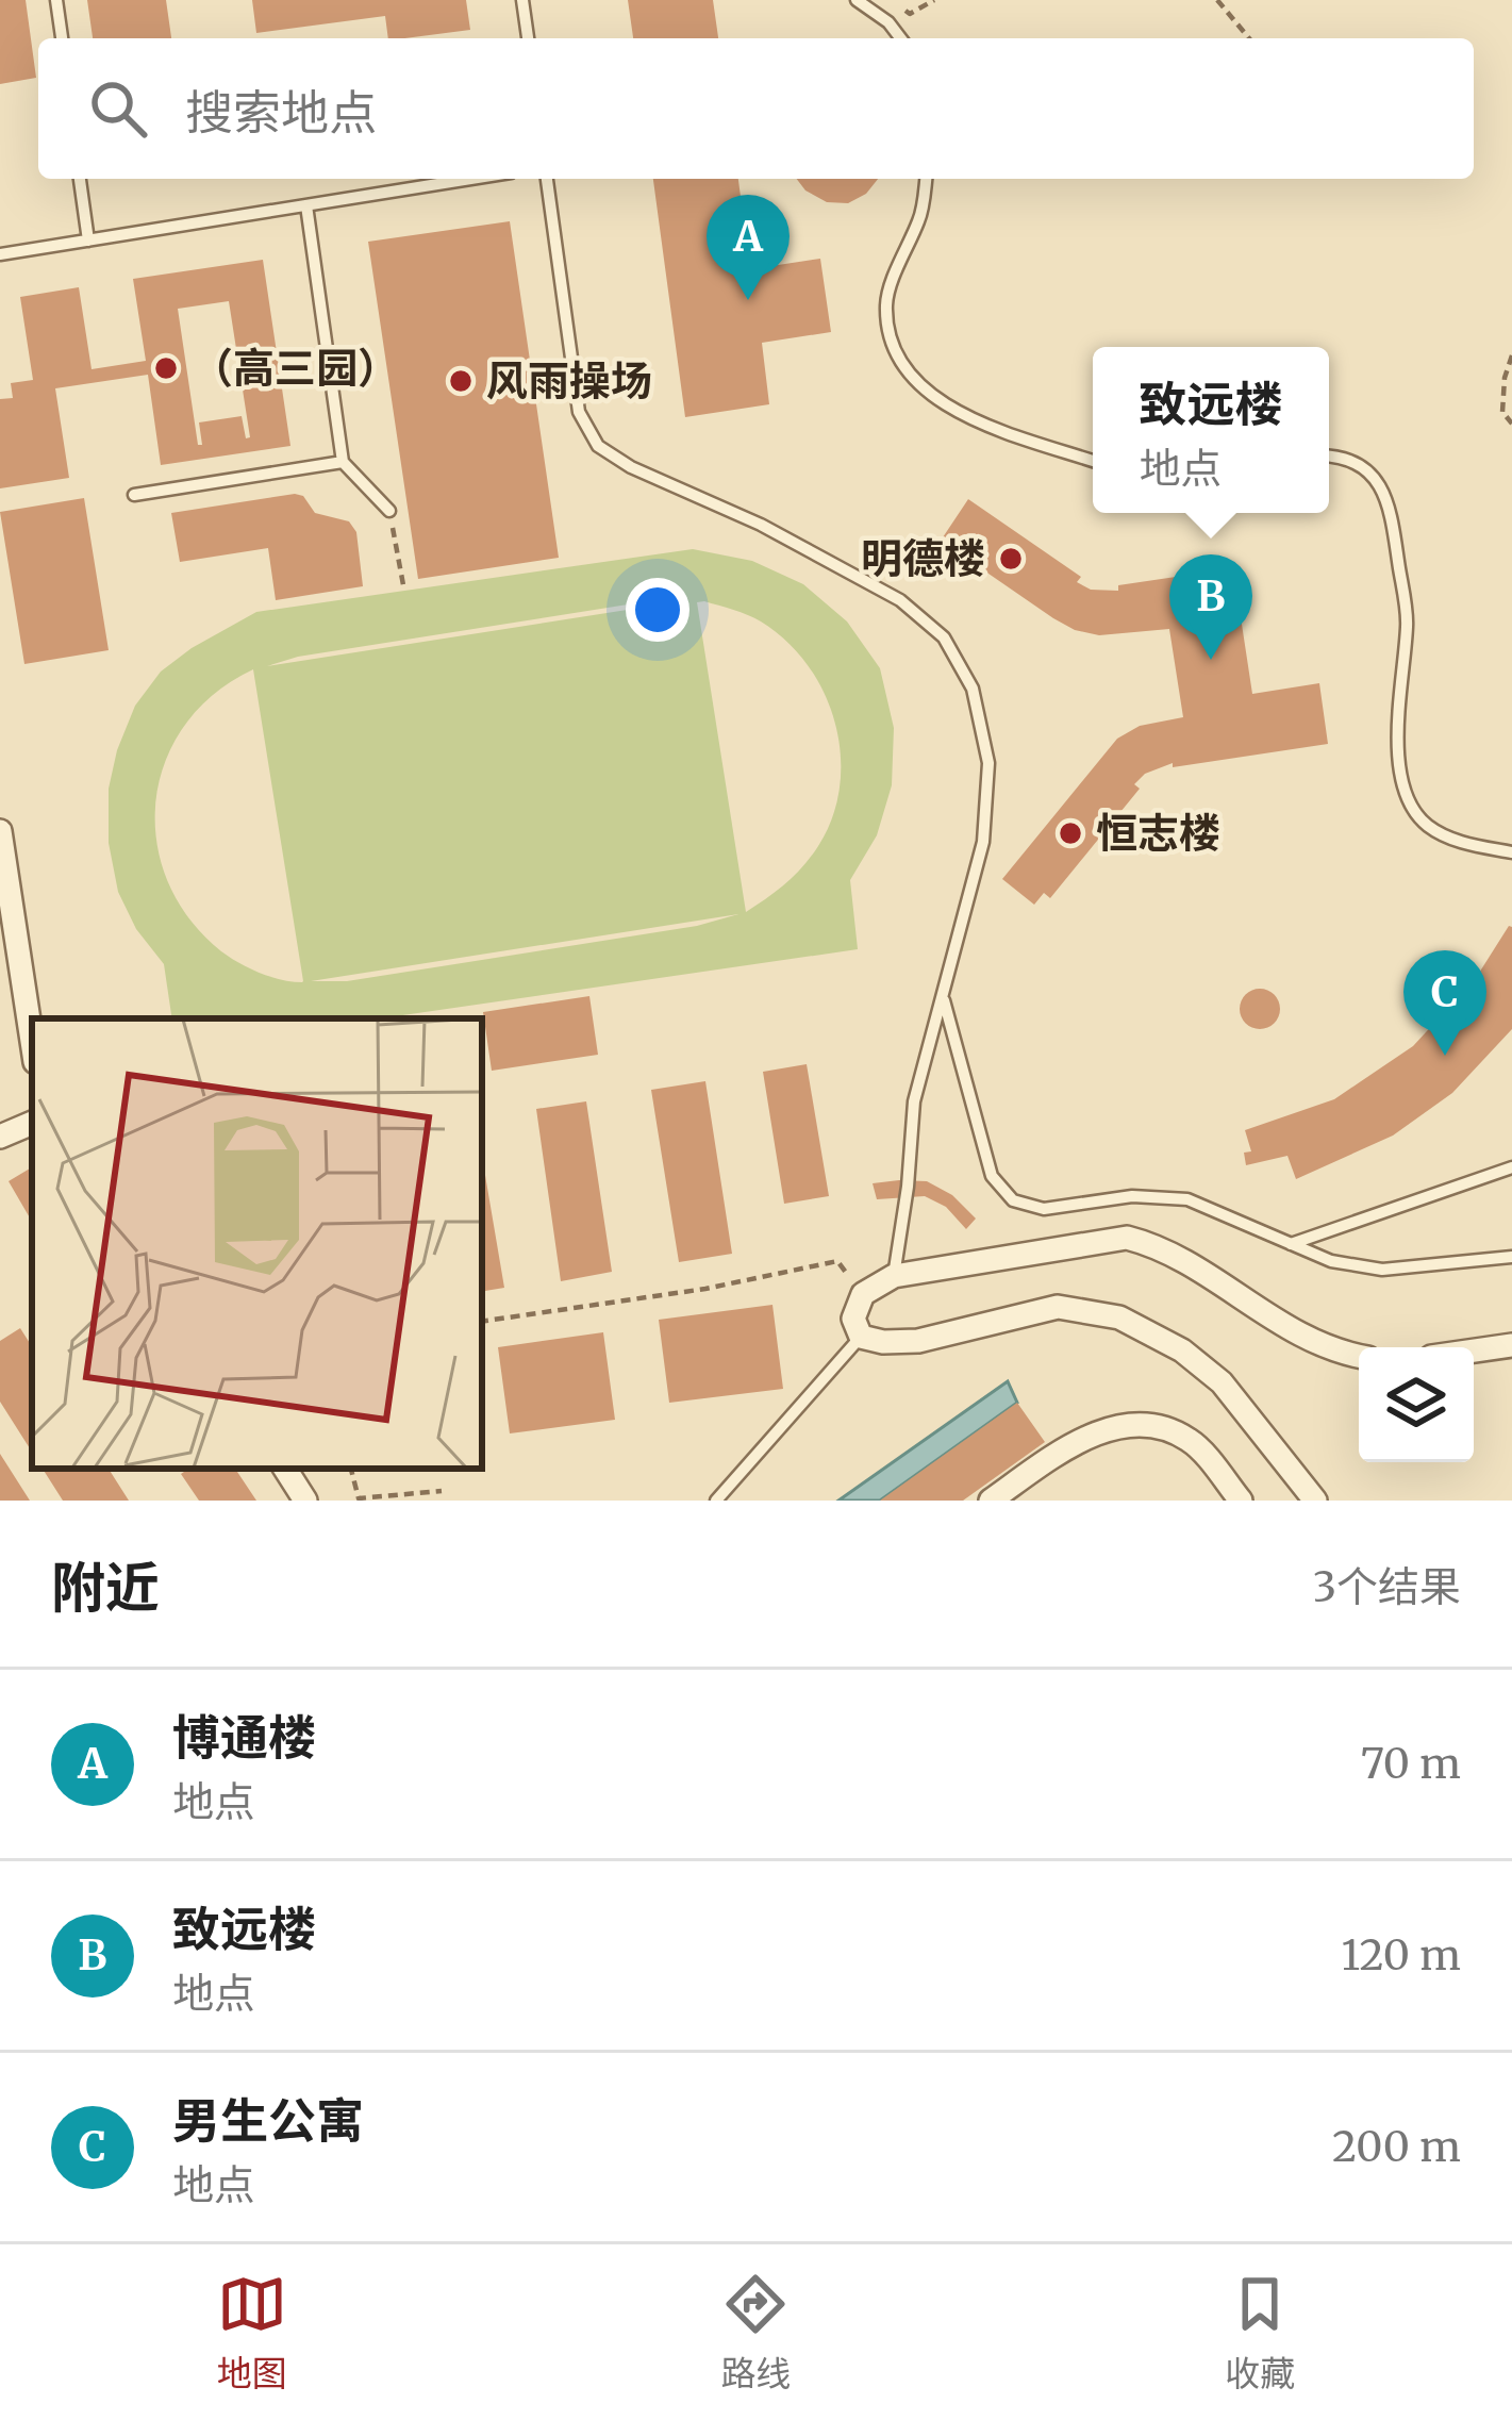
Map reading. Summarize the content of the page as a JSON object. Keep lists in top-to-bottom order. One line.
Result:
{"places":["（高三园）","风雨操场","明德楼","恒志楼"],"page":{"search":"搜索地点","pins":["A","B","C"],"popup":["致远楼","地点"],"heading":["附近","3个结果"],"list":[{"mark":"A","name":"博通楼","note":"地点","value":"70 m"},{"mark":"B","name":"致远楼","note":"地点","value":"120 m"},{"mark":"C","name":"男生公寓","note":"地点","value":"200 m"}],"nav":["地图","路线","收藏"]}}
